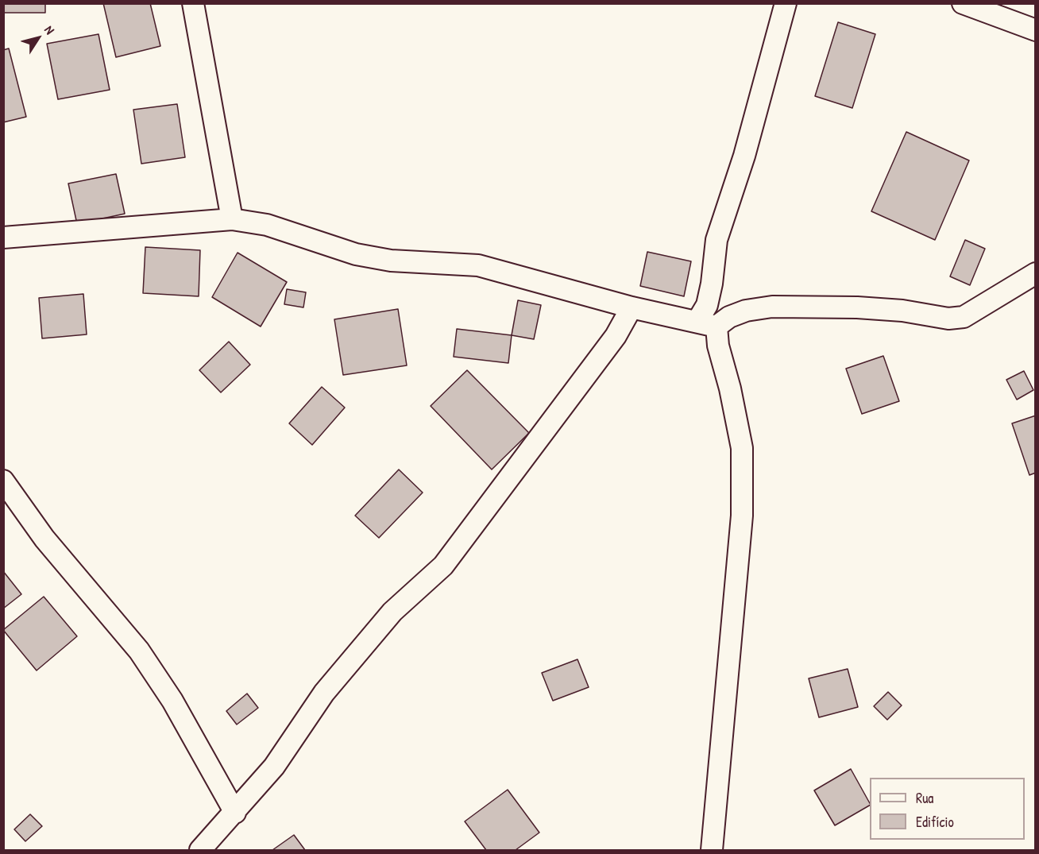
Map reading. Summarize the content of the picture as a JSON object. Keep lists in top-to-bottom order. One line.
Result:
{"legend":["Rua","Edifício"],"north":"top right"}
